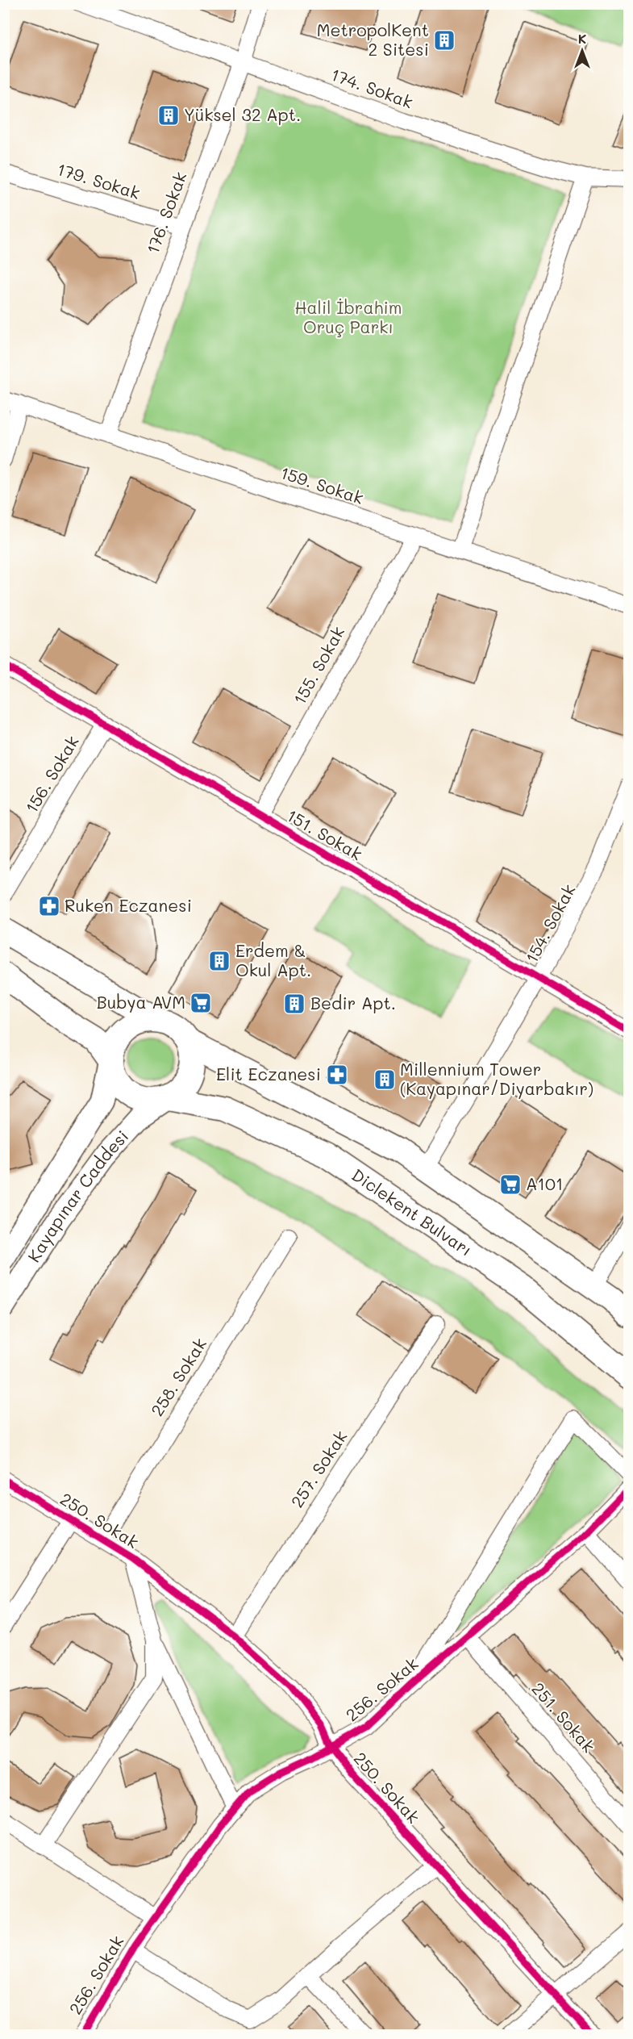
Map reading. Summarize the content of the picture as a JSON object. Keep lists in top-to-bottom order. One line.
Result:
{"streets":{"main road":["Kayapınar Caddesi","Diclekent Bulvarı"],"street":["174. Sokak","179. Sokak","176. Sokak","159. Sokak","155. Sokak","156. Sokak","151. Sokak","154. Sokak","258. Sokak","257. Sokak","250. Sokak","256. Sokak","251. Sokak"]},"crossings":[["174. Sokak","176. Sokak"],["179. Sokak","176. Sokak"],["176. Sokak","159. Sokak"],["159. Sokak","155. Sokak"],["155. Sokak","151. Sokak"],["156. Sokak","151. Sokak"],["151. Sokak","154. Sokak"],["Kayapınar Caddesi","Diclekent Bulvarı"],["258. Sokak","250. Sokak"],["257. Sokak","250. Sokak"],["250. Sokak","256. Sokak"],["256. Sokak","251. Sokak"]],"parks":["Halil İbrahim Oruç Parkı"],"places":{"building":["MetropolKent 2 Sitesi","Yüksel 32 Apt.","Erdem & Okul Apt.","Bedir Apt.","Millennium Tower (Kayapınar/Diyarbakır)"],"pharmacy":["Ruken Eczanesi","Elit Eczanesi"],"supermarket":["Bubya AVM","A101"]},"north":"top"}
